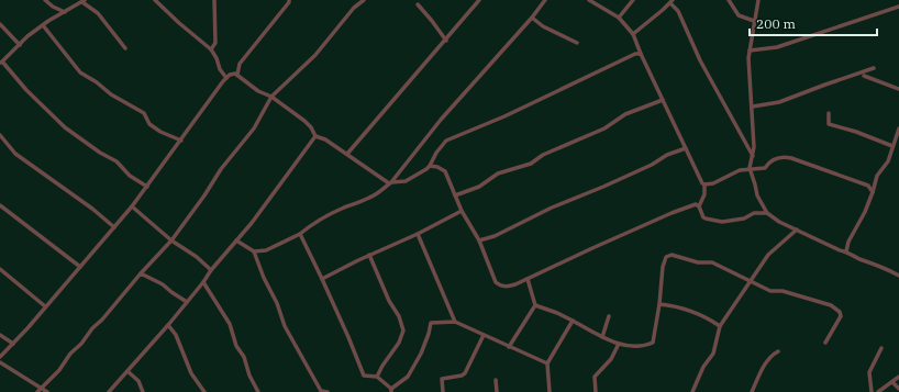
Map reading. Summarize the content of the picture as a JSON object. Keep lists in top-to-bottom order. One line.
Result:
{"scale_bar":"200 m"}
